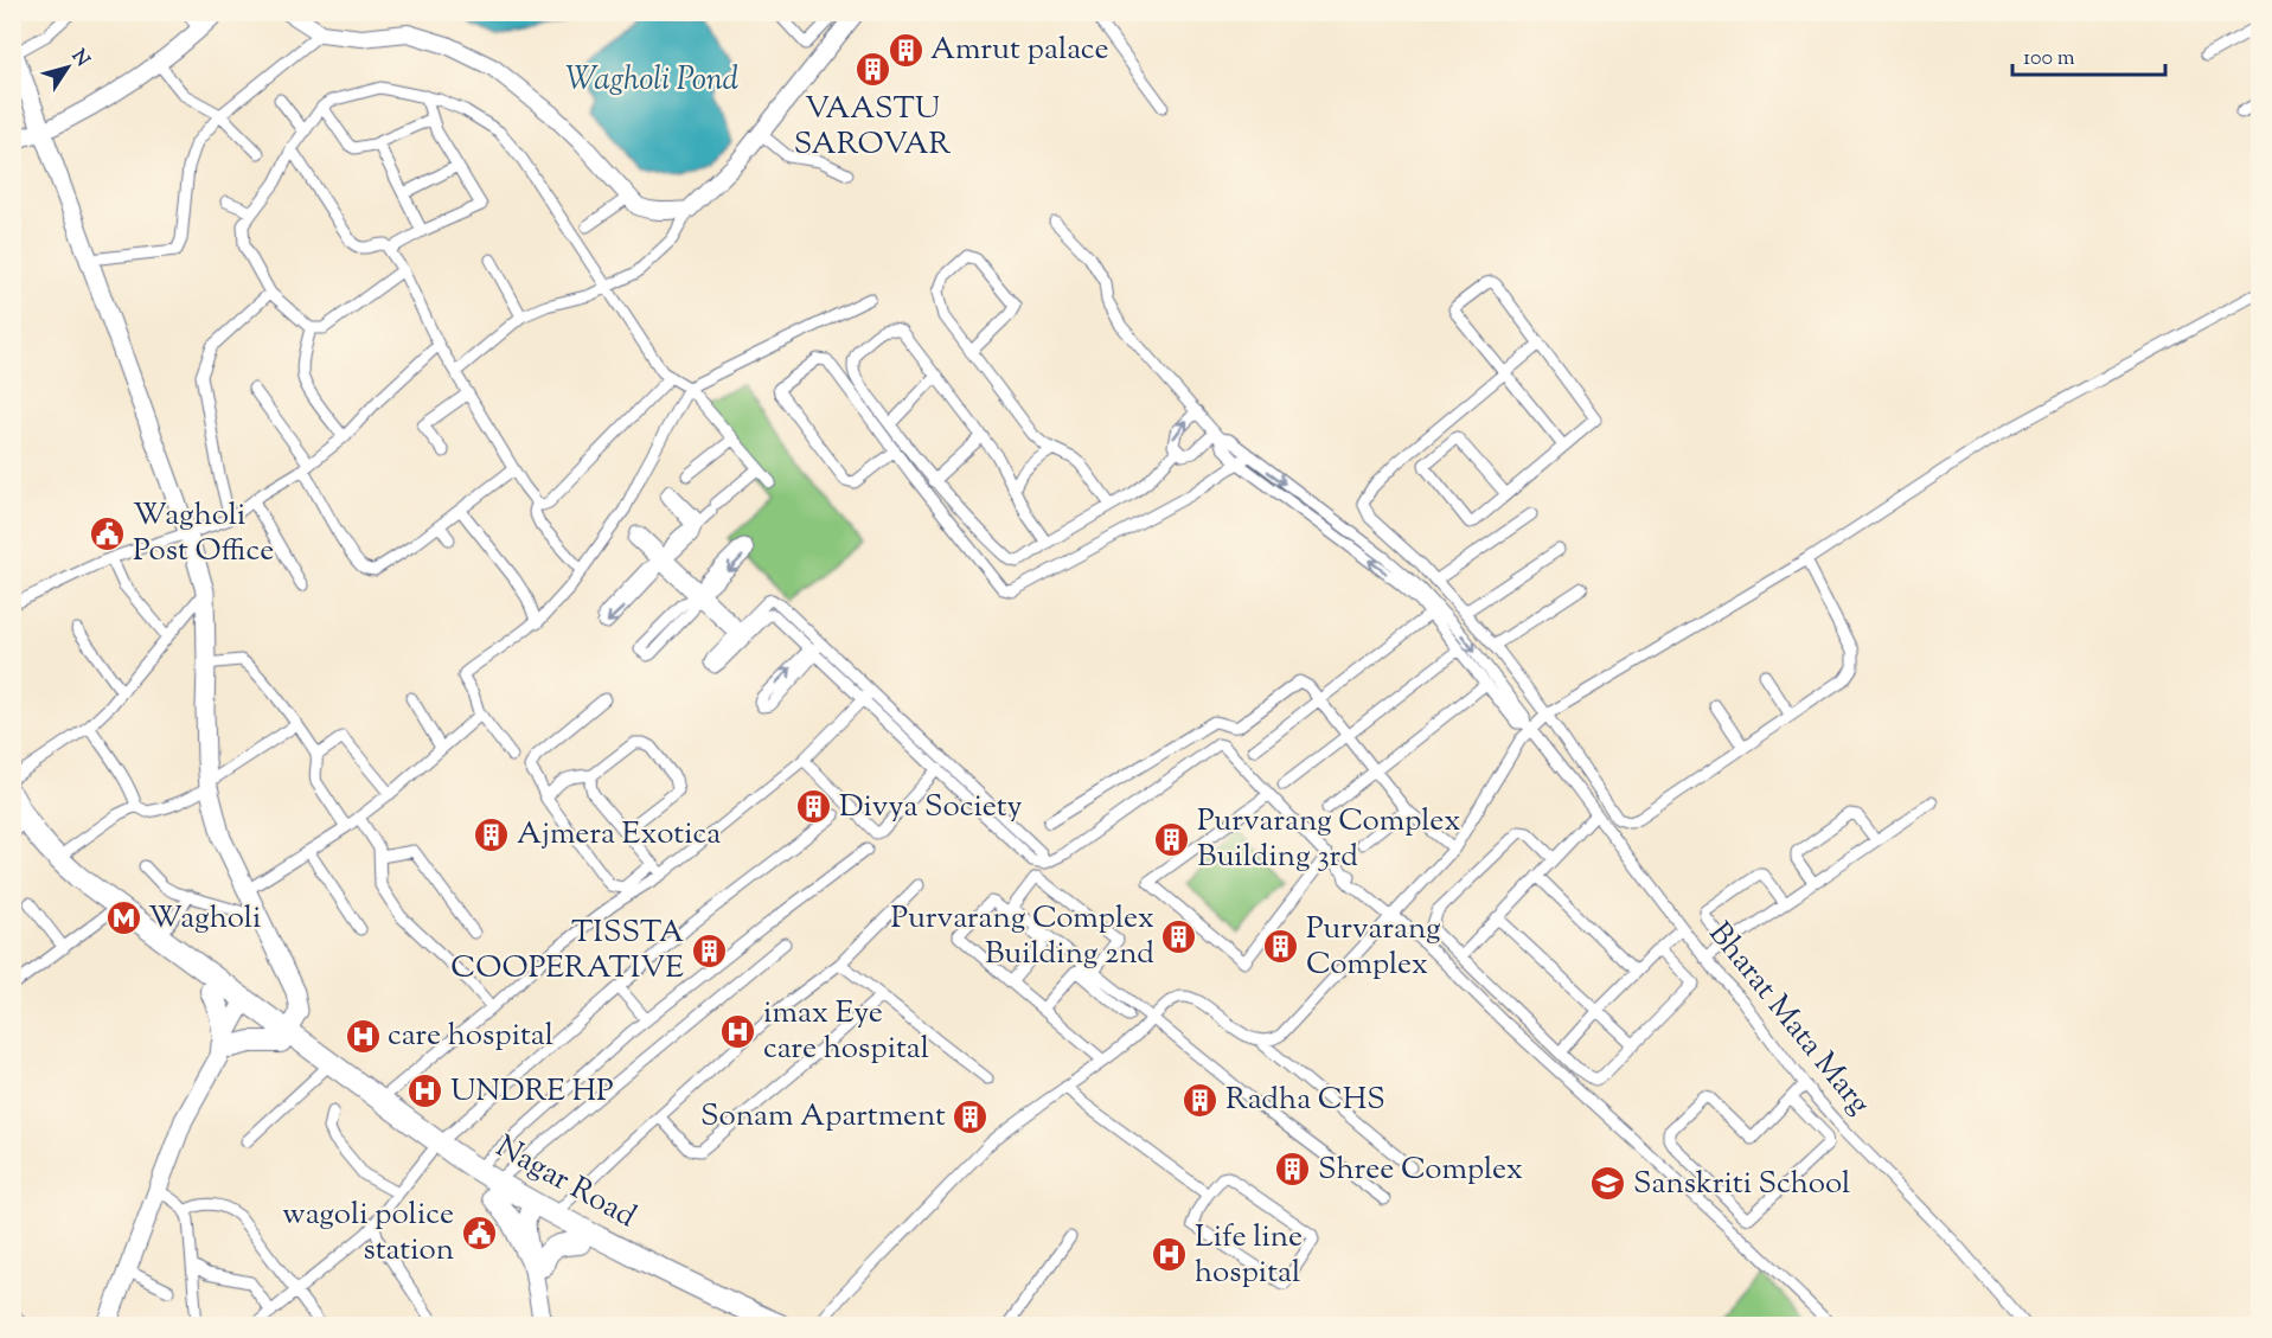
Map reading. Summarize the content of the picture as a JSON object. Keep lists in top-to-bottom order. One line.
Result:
{"streets":{"highway":["Nagar Road"],"street":["Bharat Mata Marg"]},"water":["Wagholi Pond"],"places":{"building":["Amrut palace","VAASTU SAROVAR","Divya Society","Ajmera Exotica","Purvarang Complex Building 3rd","Purvarang Complex Building 2nd","Purvarang Complex","TISSTA COOPERATIVE","Radha CHS","Sonam Apartment","Shree Complex"],"public building":["Wagholi Post Office","wagoli police station"],"metro station":["Wagholi"],"hospital":["imax Eye care hospital","care hospital","UNDRE HP","Life line hospital"],"school or university":["Sanskriti School"]},"scale_bar":"100 m","north":"top right"}
